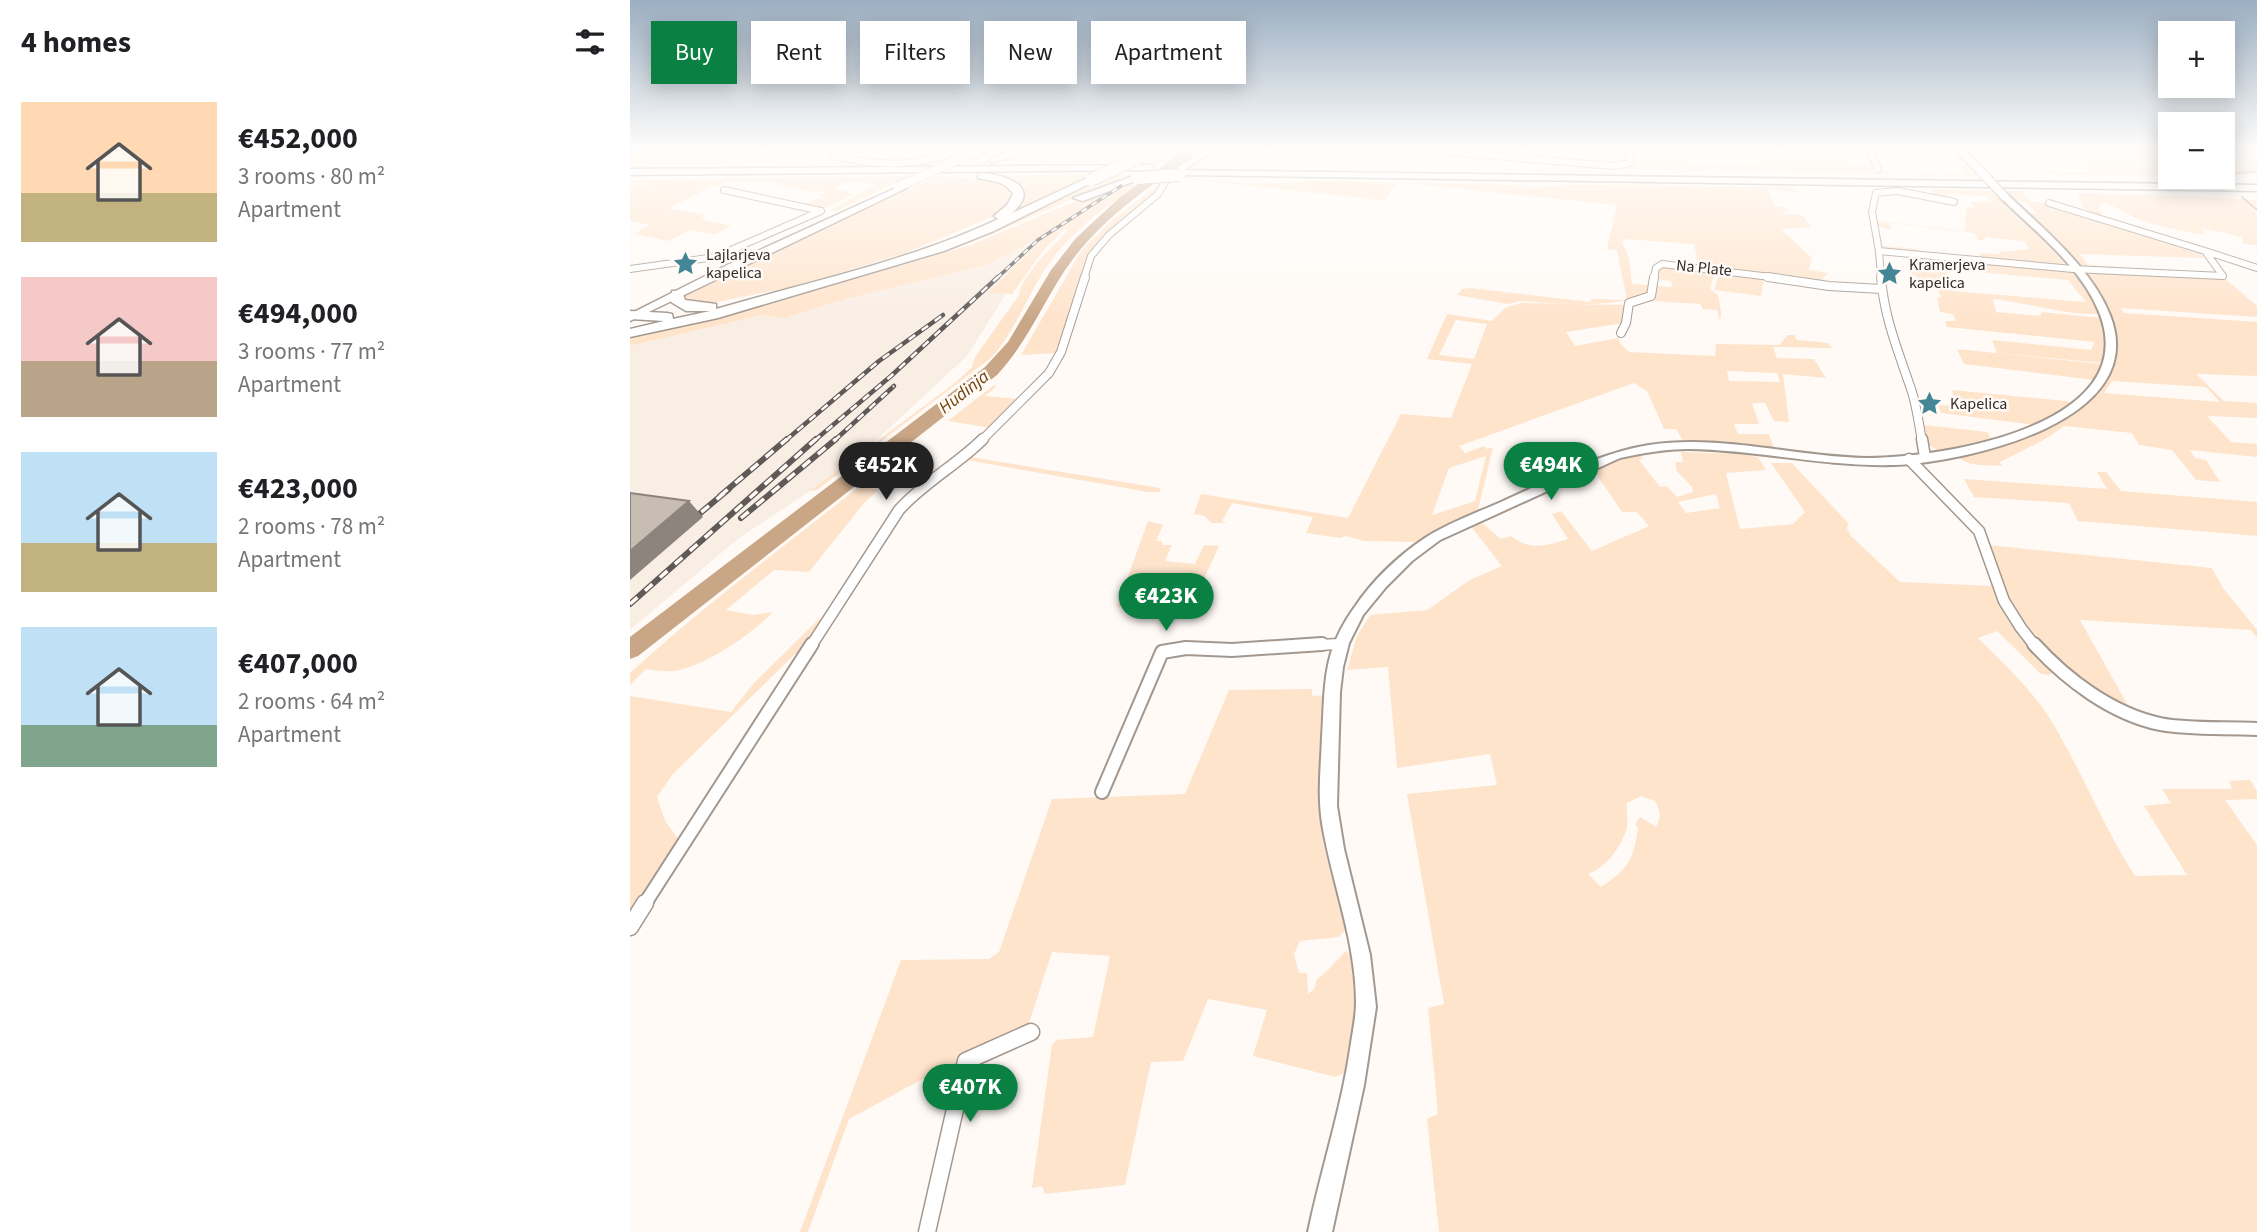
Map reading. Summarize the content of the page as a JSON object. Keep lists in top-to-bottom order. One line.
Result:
{"streets":{"street":["Na Plate"]},"water":["Hudinja"],"places":{"place":["Lajlarjeva kapelica","Kramerjeva kapelica","Kapelica"]},"page":{"heading":"4 homes","map_buttons":["+","−"],"chip":["Buy","Rent","Filters","New","Apartment"],"list":[{"name":"€452,000","note":"3 rooms · 80 m² · Apartment"},{"name":"€494,000","note":"3 rooms · 77 m² · Apartment"},{"name":"€423,000","note":"2 rooms · 78 m² · Apartment"},{"name":"€407,000","note":"2 rooms · 64 m² · Apartment"}],"price":["€452K","€494K","€423K","€407K"]}}
